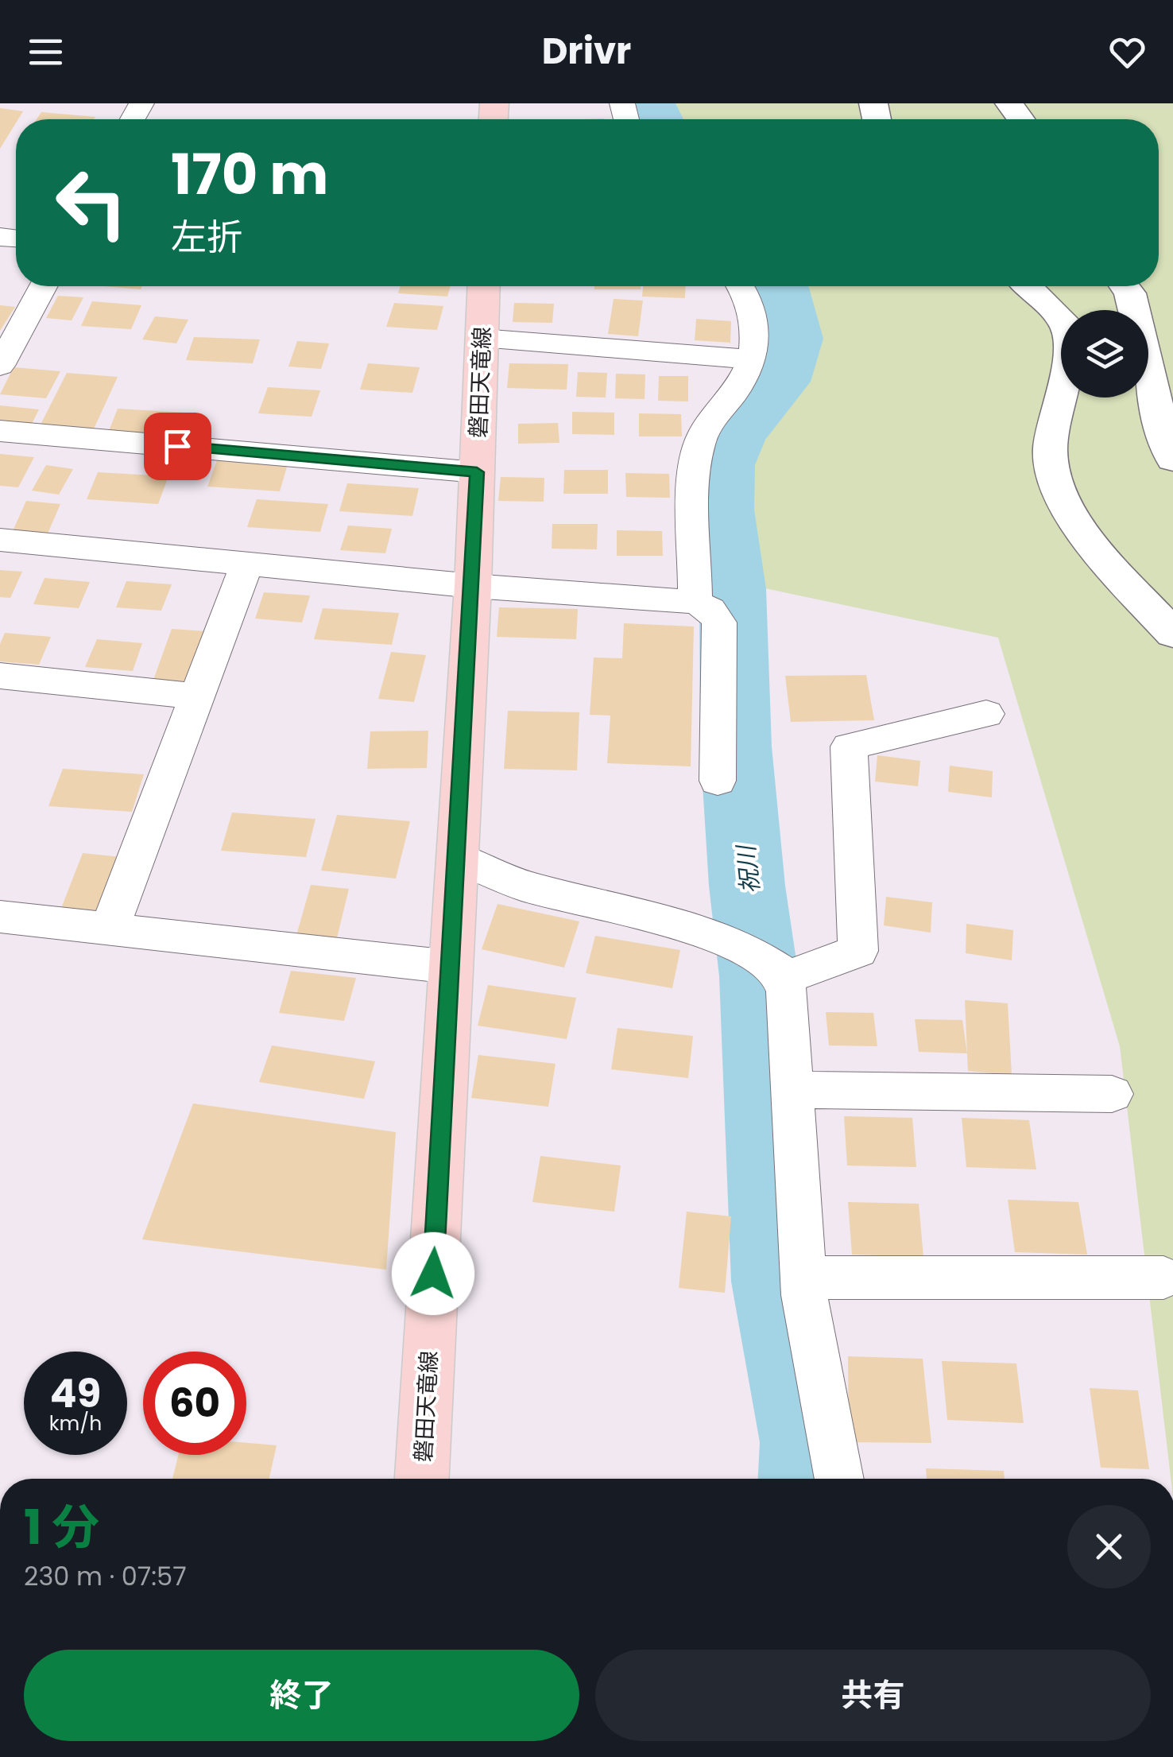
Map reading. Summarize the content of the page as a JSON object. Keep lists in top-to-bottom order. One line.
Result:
{"streets":{"main road":["磐田天竜線"]},"water":["祝川"],"page":{"header":"Drivr","turn":["170 m","左折"],"speed":"49 km/h","limit":"60","heading":["1 分","230 m · 07:57"],"buttons":["終了","共有"]}}
